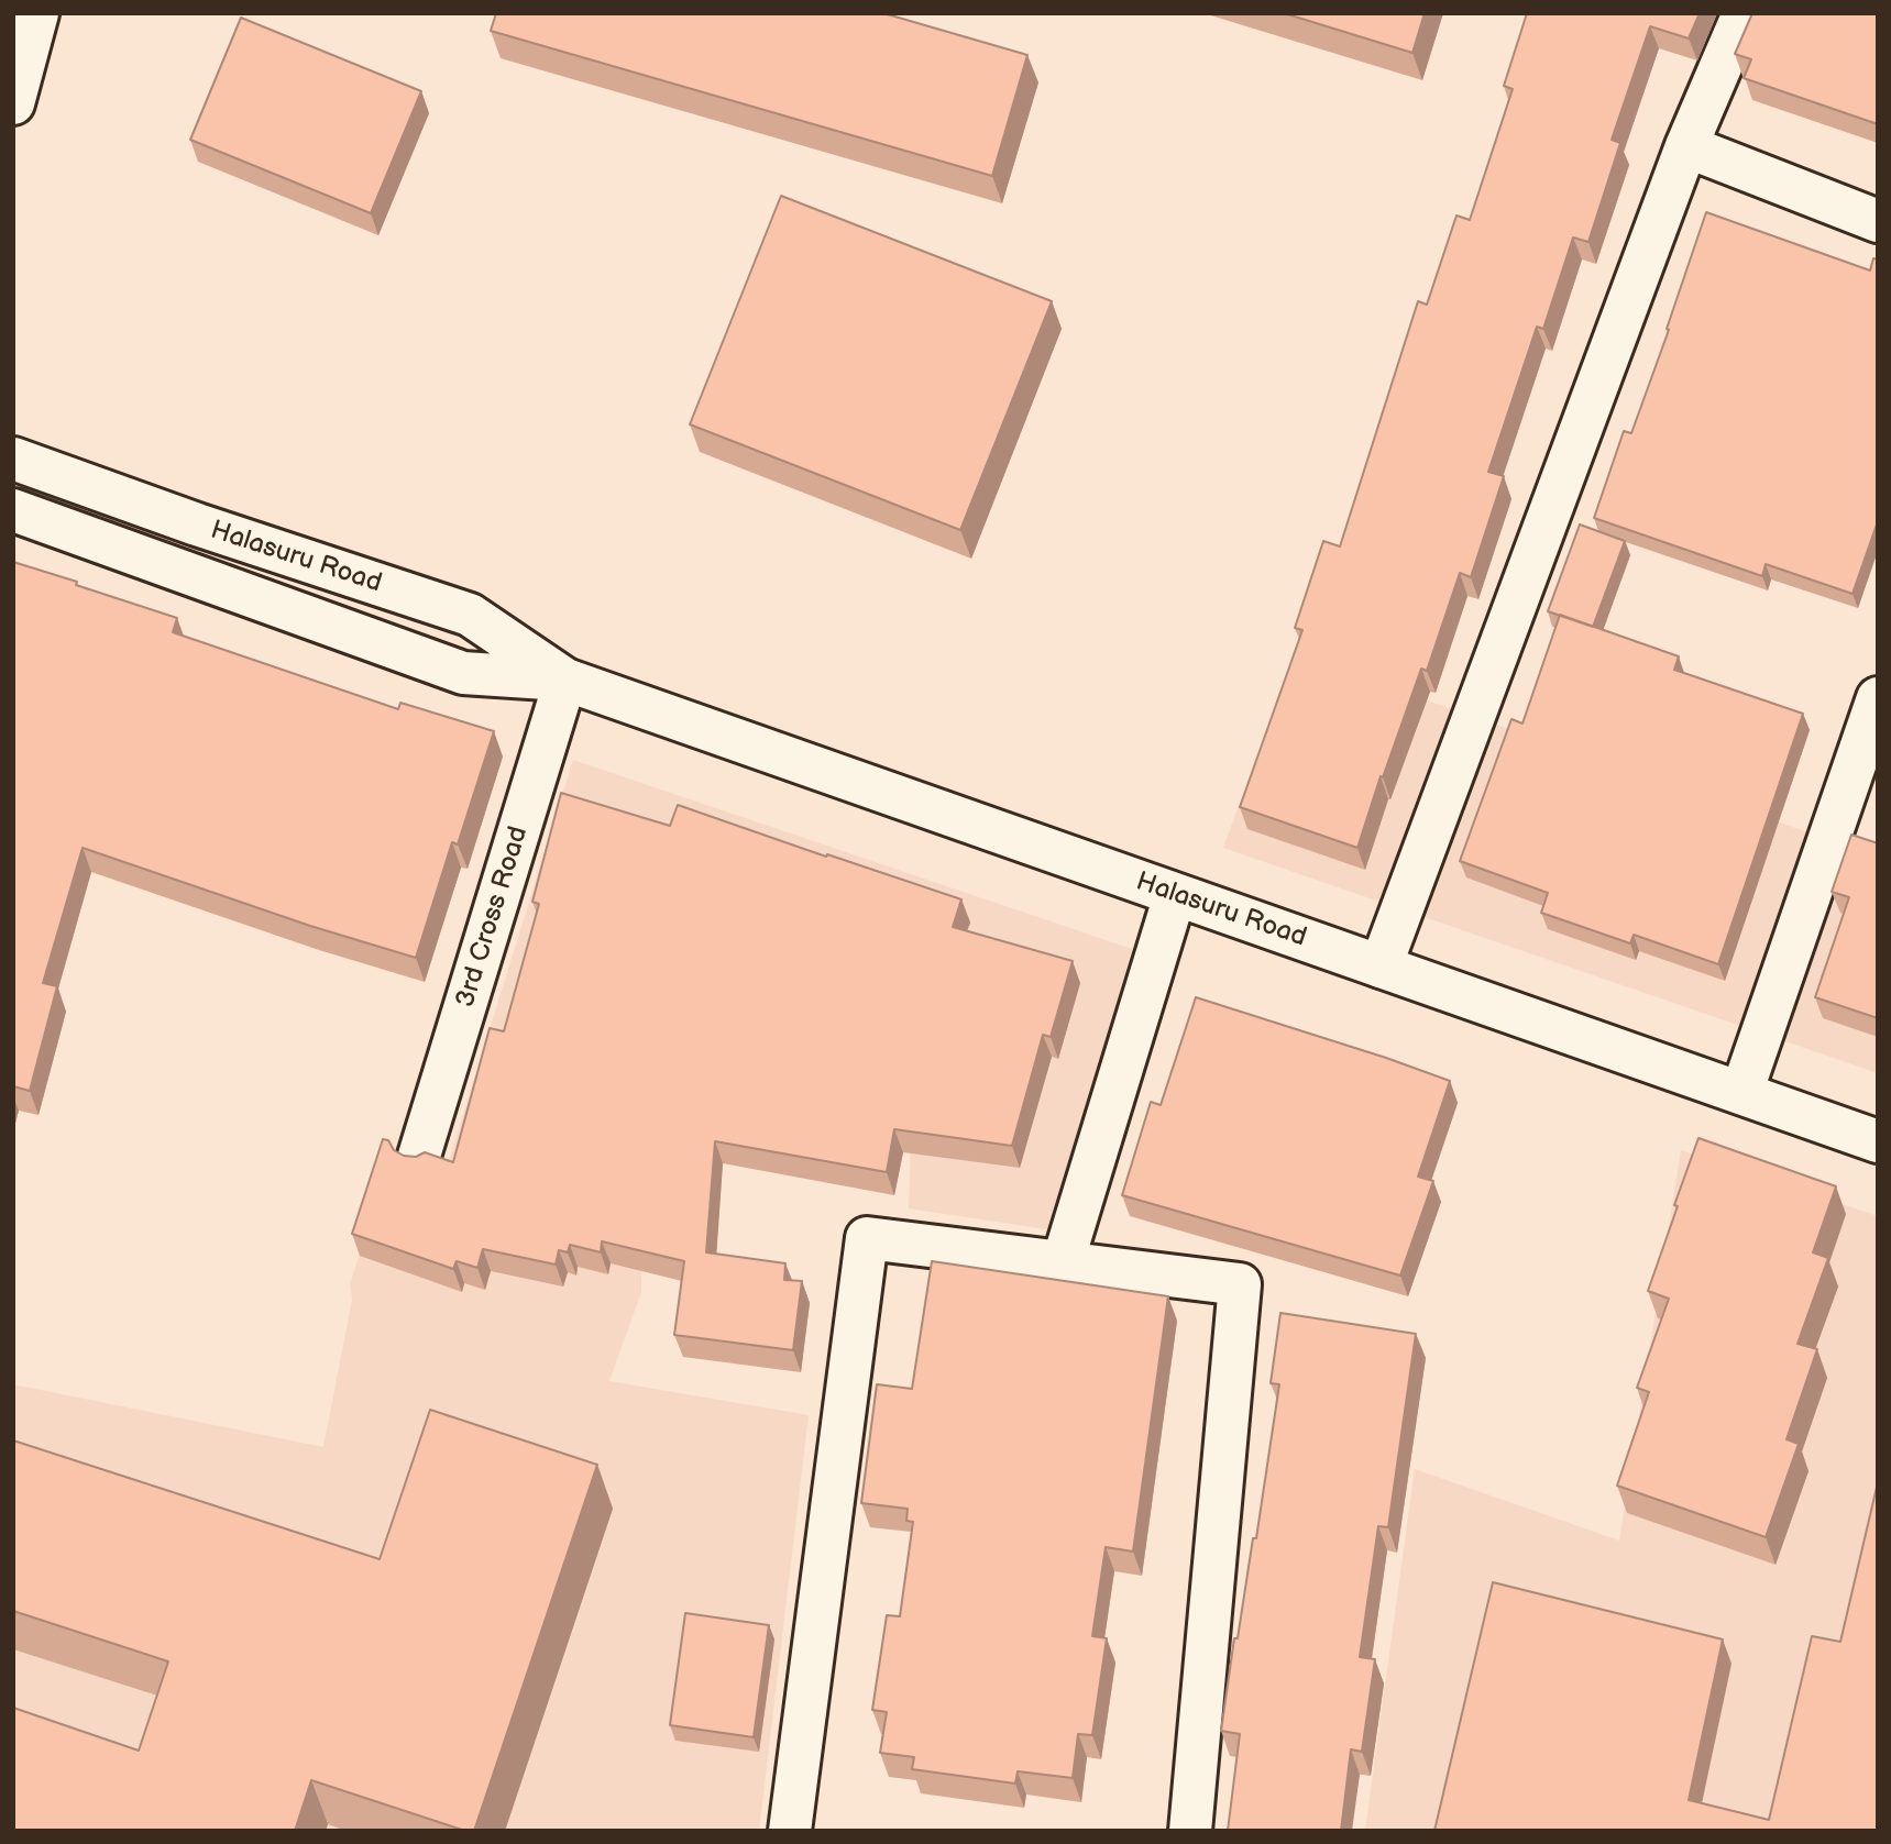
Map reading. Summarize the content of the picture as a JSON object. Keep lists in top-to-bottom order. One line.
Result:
{"streets":{"street":["Halasuru Road","3rd Cross Road"]},"crossings":[["Halasuru Road","3rd Cross Road"]]}
